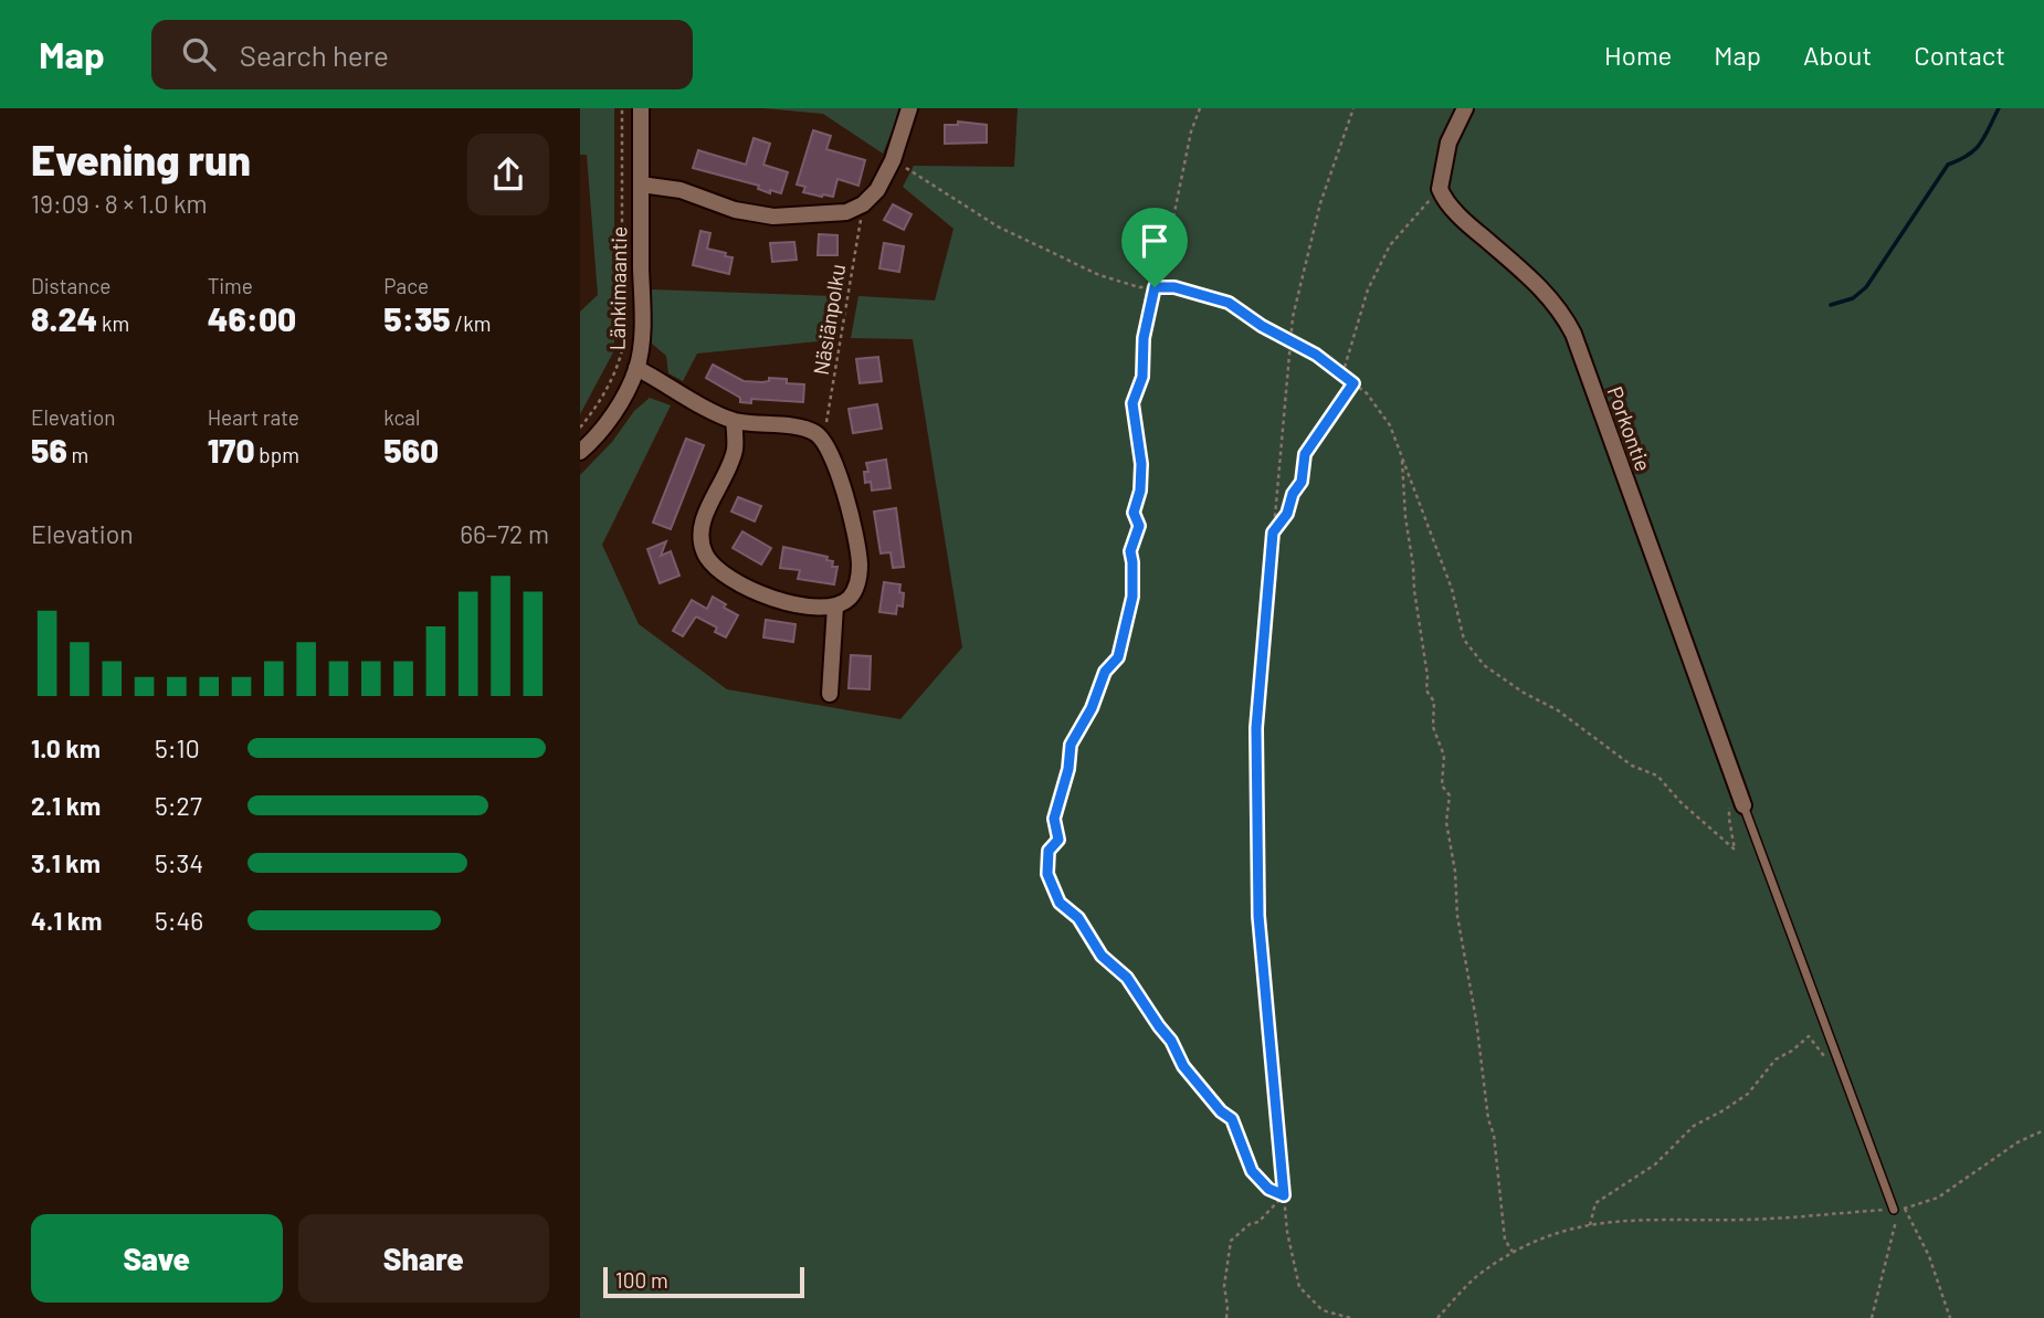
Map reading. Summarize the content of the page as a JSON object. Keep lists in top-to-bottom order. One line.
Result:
{"streets":{"street":["Länkimaantie","Porkontie"],"path":["Näsiänpolku"]},"scale_bar":"100 m","page":{"header":"Map","search":"Search here","nav":["Home","Map","About","Contact"],"heading":["Evening run","19:09 · 8 × 1.0 km"],"stats":[["Distance","8.24 km"],["Time","46:00"],["Pace","5:35 /km"],["Elevation","56 m"],["Heart rate","170 bpm"],["kcal","560"]],"chart":["Elevation","66–72 m"],"list":[{"name":"1.0 km","note":"5:10"},{"name":"2.1 km","note":"5:27"},{"name":"3.1 km","note":"5:34"},{"name":"4.1 km","note":"5:46"}],"buttons":["Save","Share"],"scale":"100 m"}}
